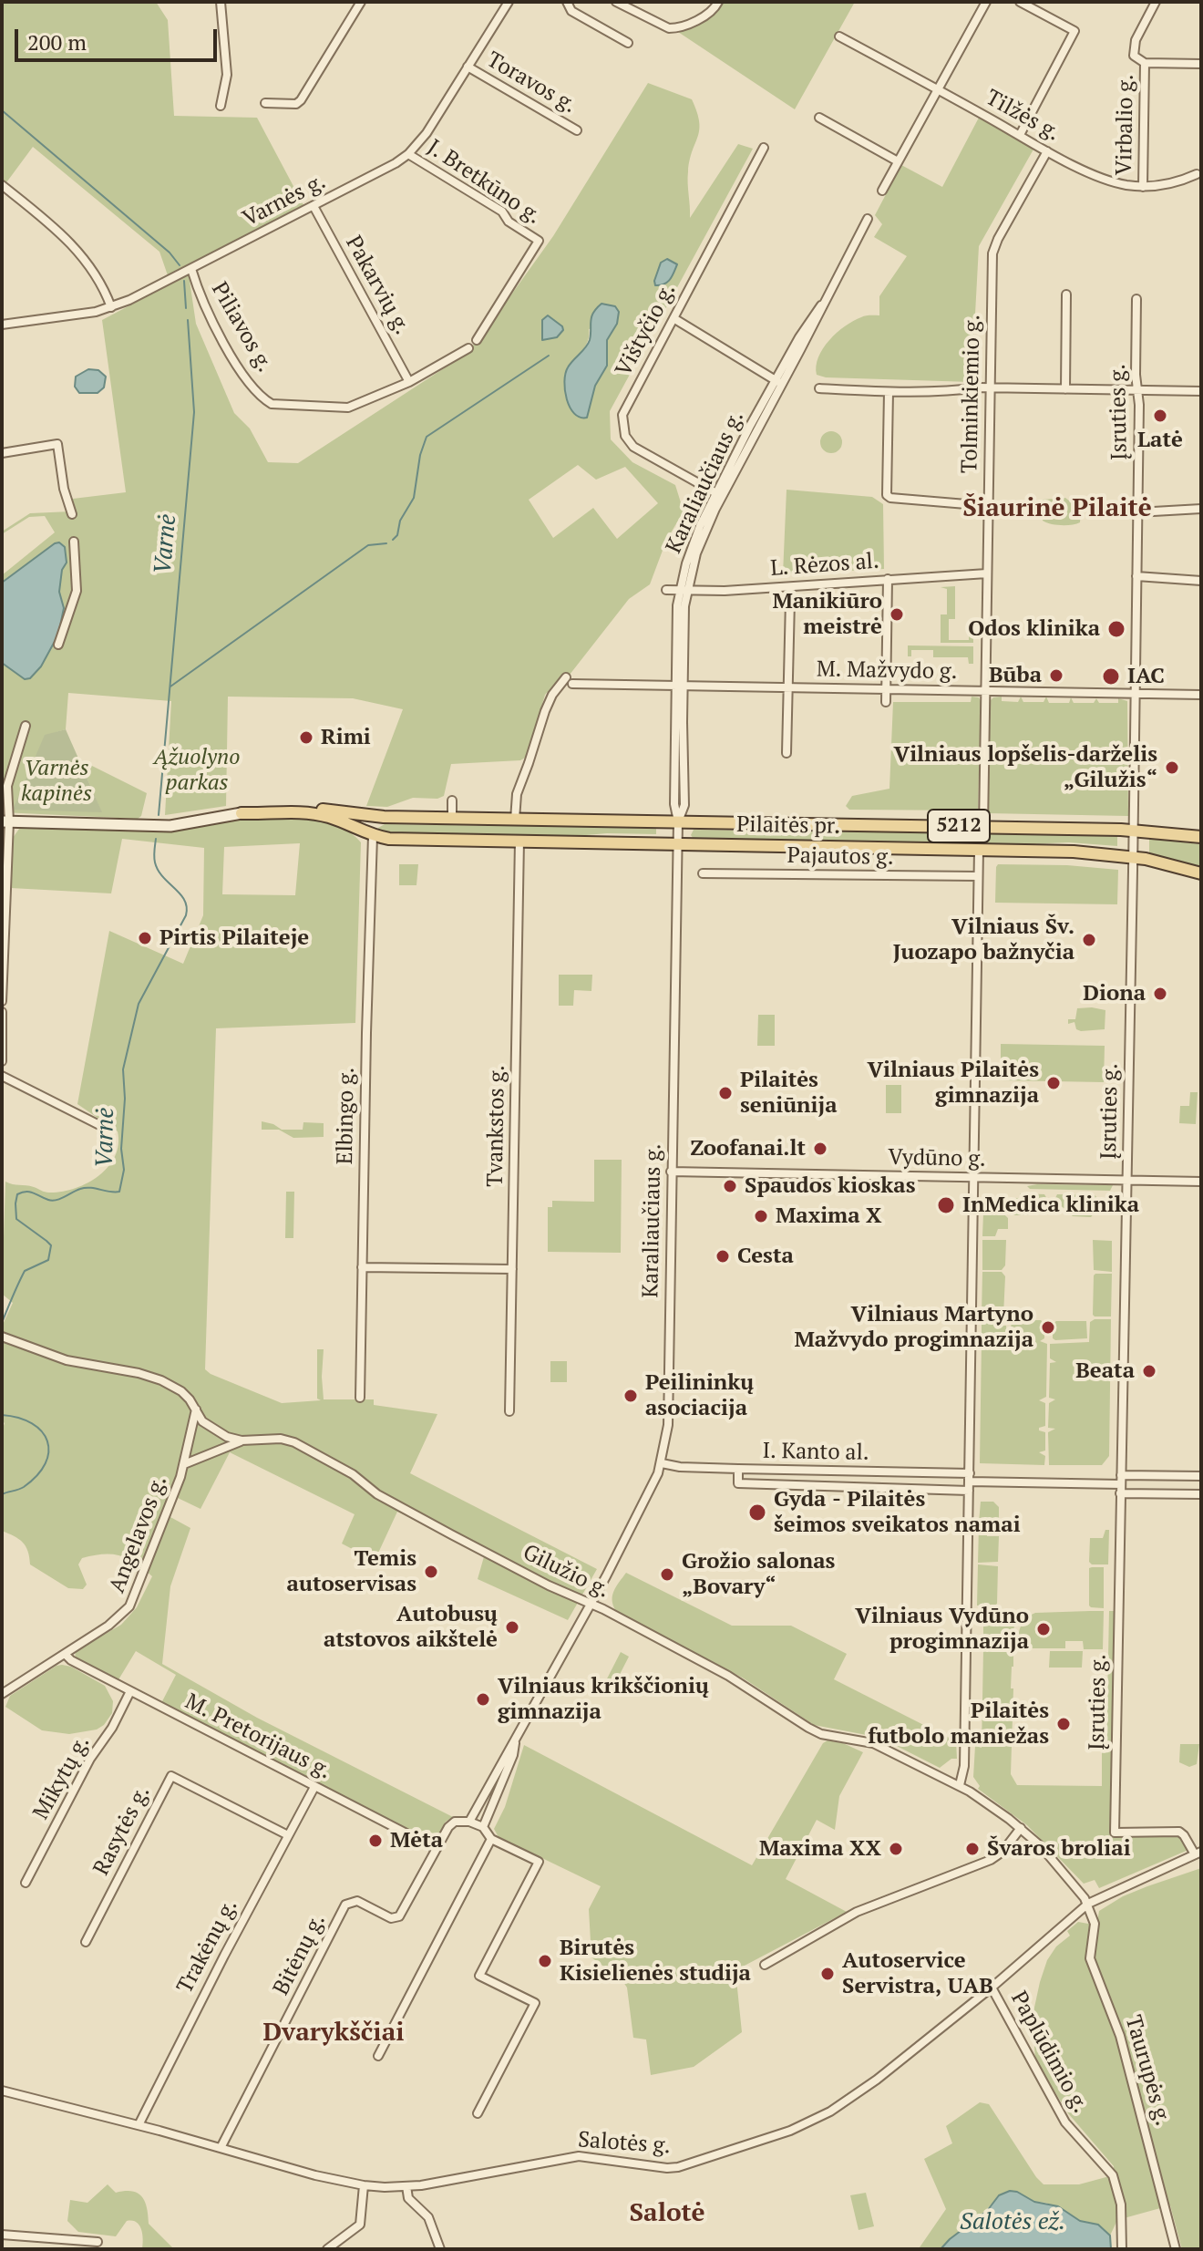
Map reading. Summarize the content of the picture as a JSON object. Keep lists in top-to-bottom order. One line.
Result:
{"streets":{"main road":["Pilaitės pr.","5212"],"street":["Toravos g.","Tilžės g.","Virbalio g.","J. Bretkūno g.","Varnės g.","Pakarvių g.","Piliavos g.","Vištyčio g.","Tolminkiemio g.","Įsruties g.","Karaliaučiaus g.","L. Rėzos al.","M. Mažvydo g.","Pajautos g.","Elbingo g.","Tvankstos g.","Vydūno g.","I. Kanto al.","Angelavos g.","Gilužio g.","M. Pretorijaus g.","Mikytų g.","Rasytės g.","Trakėnų g.","Bitėnų g.","Paplūdimio g.","Taurupės g.","Salotės g."]},"crossings":[["Toravos g.","Varnės g."],["Tilžės g.","Virbalio g."],["Tilžės g.","Tolminkiemio g."],["J. Bretkūno g.","Varnės g."],["Varnės g.","Pakarvių g."],["Varnės g.","Piliavos g."],["Pakarvių g.","Piliavos g."],["Vištyčio g.","Karaliaučiaus g."],["Tolminkiemio g.","L. Rėzos al."],["Tolminkiemio g.","M. Mažvydo g."],["Tolminkiemio g.","Pilaitės pr."],["Įsruties g.","M. Mažvydo g."],["Įsruties g.","Pilaitės pr."],["Įsruties g.","Vydūno g."],["Įsruties g.","I. Kanto al."],["Įsruties g.","Salotės g."],["Karaliaučiaus g.","L. Rėzos al."],["Karaliaučiaus g.","M. Mažvydo g."],["Karaliaučiaus g.","Pilaitės pr."],["Karaliaučiaus g.","Vydūno g."],["Karaliaučiaus g.","I. Kanto al."],["Karaliaučiaus g.","Gilužio g."],["Karaliaučiaus g.","Bitėnų g."],["M. Mažvydo g.","Pilaitės pr."],["Pilaitės pr.","Elbingo g."],["Pilaitės pr.","Tvankstos g."],["Angelavos g.","Gilužio g."],["Angelavos g.","M. Pretorijaus g."],["Gilužio g.","Bitėnų g."],["Gilužio g.","Taurupės g."],["Gilužio g.","Salotės g."],["M. Pretorijaus g.","Mikytų g."],["M. Pretorijaus g.","Trakėnų g."],["M. Pretorijaus g.","Bitėnų g."],["Rasytės g.","Trakėnų g."],["Trakėnų g.","Salotės g."],["Bitėnų g.","Salotės g."],["Paplūdimio g.","Salotės g."],["Taurupės g.","Salotės g."]],"districts":["Šiaurinė Pilaitė","Dvarykščiai","Salotė"],"water":["Varnė","Salotės ež."],"parks":["Ąžuolyno parkas","Varnės kapinės"],"places":["Latė","Manikiūro meistrė","Odos klinika","Būba","IAC","Rimi","Vilniaus lopšelis-darželis „Gilužis“","Pirtis Pilaiteje","Vilniaus Šv. Juozapo bažnyčia","Diona","Vilniaus Pilaitės gimnazija","Pilaitės seniūnija","Zoofanai.lt","Spaudos kioskas","InMedica klinika","Maxima X","Cesta","Vilniaus Martyno Mažvydo progimnazija","Beata","Peilininkų asociacija","Gyda - Pilaitės šeimos sveikatos namai","Temis autoservisas","Grožio salonas „Bovary“","Autobusų atstovos aikštelė","Vilniaus Vydūno progimnazija","Vilniaus krikščionių gimnazija","Pilaitės futbolo maniežas","Mėta","Maxima XX","Švaros broliai","Birutės Kisielienės studija","Autoservice Servistra, UAB"],"scale_bar":"200 m"}
